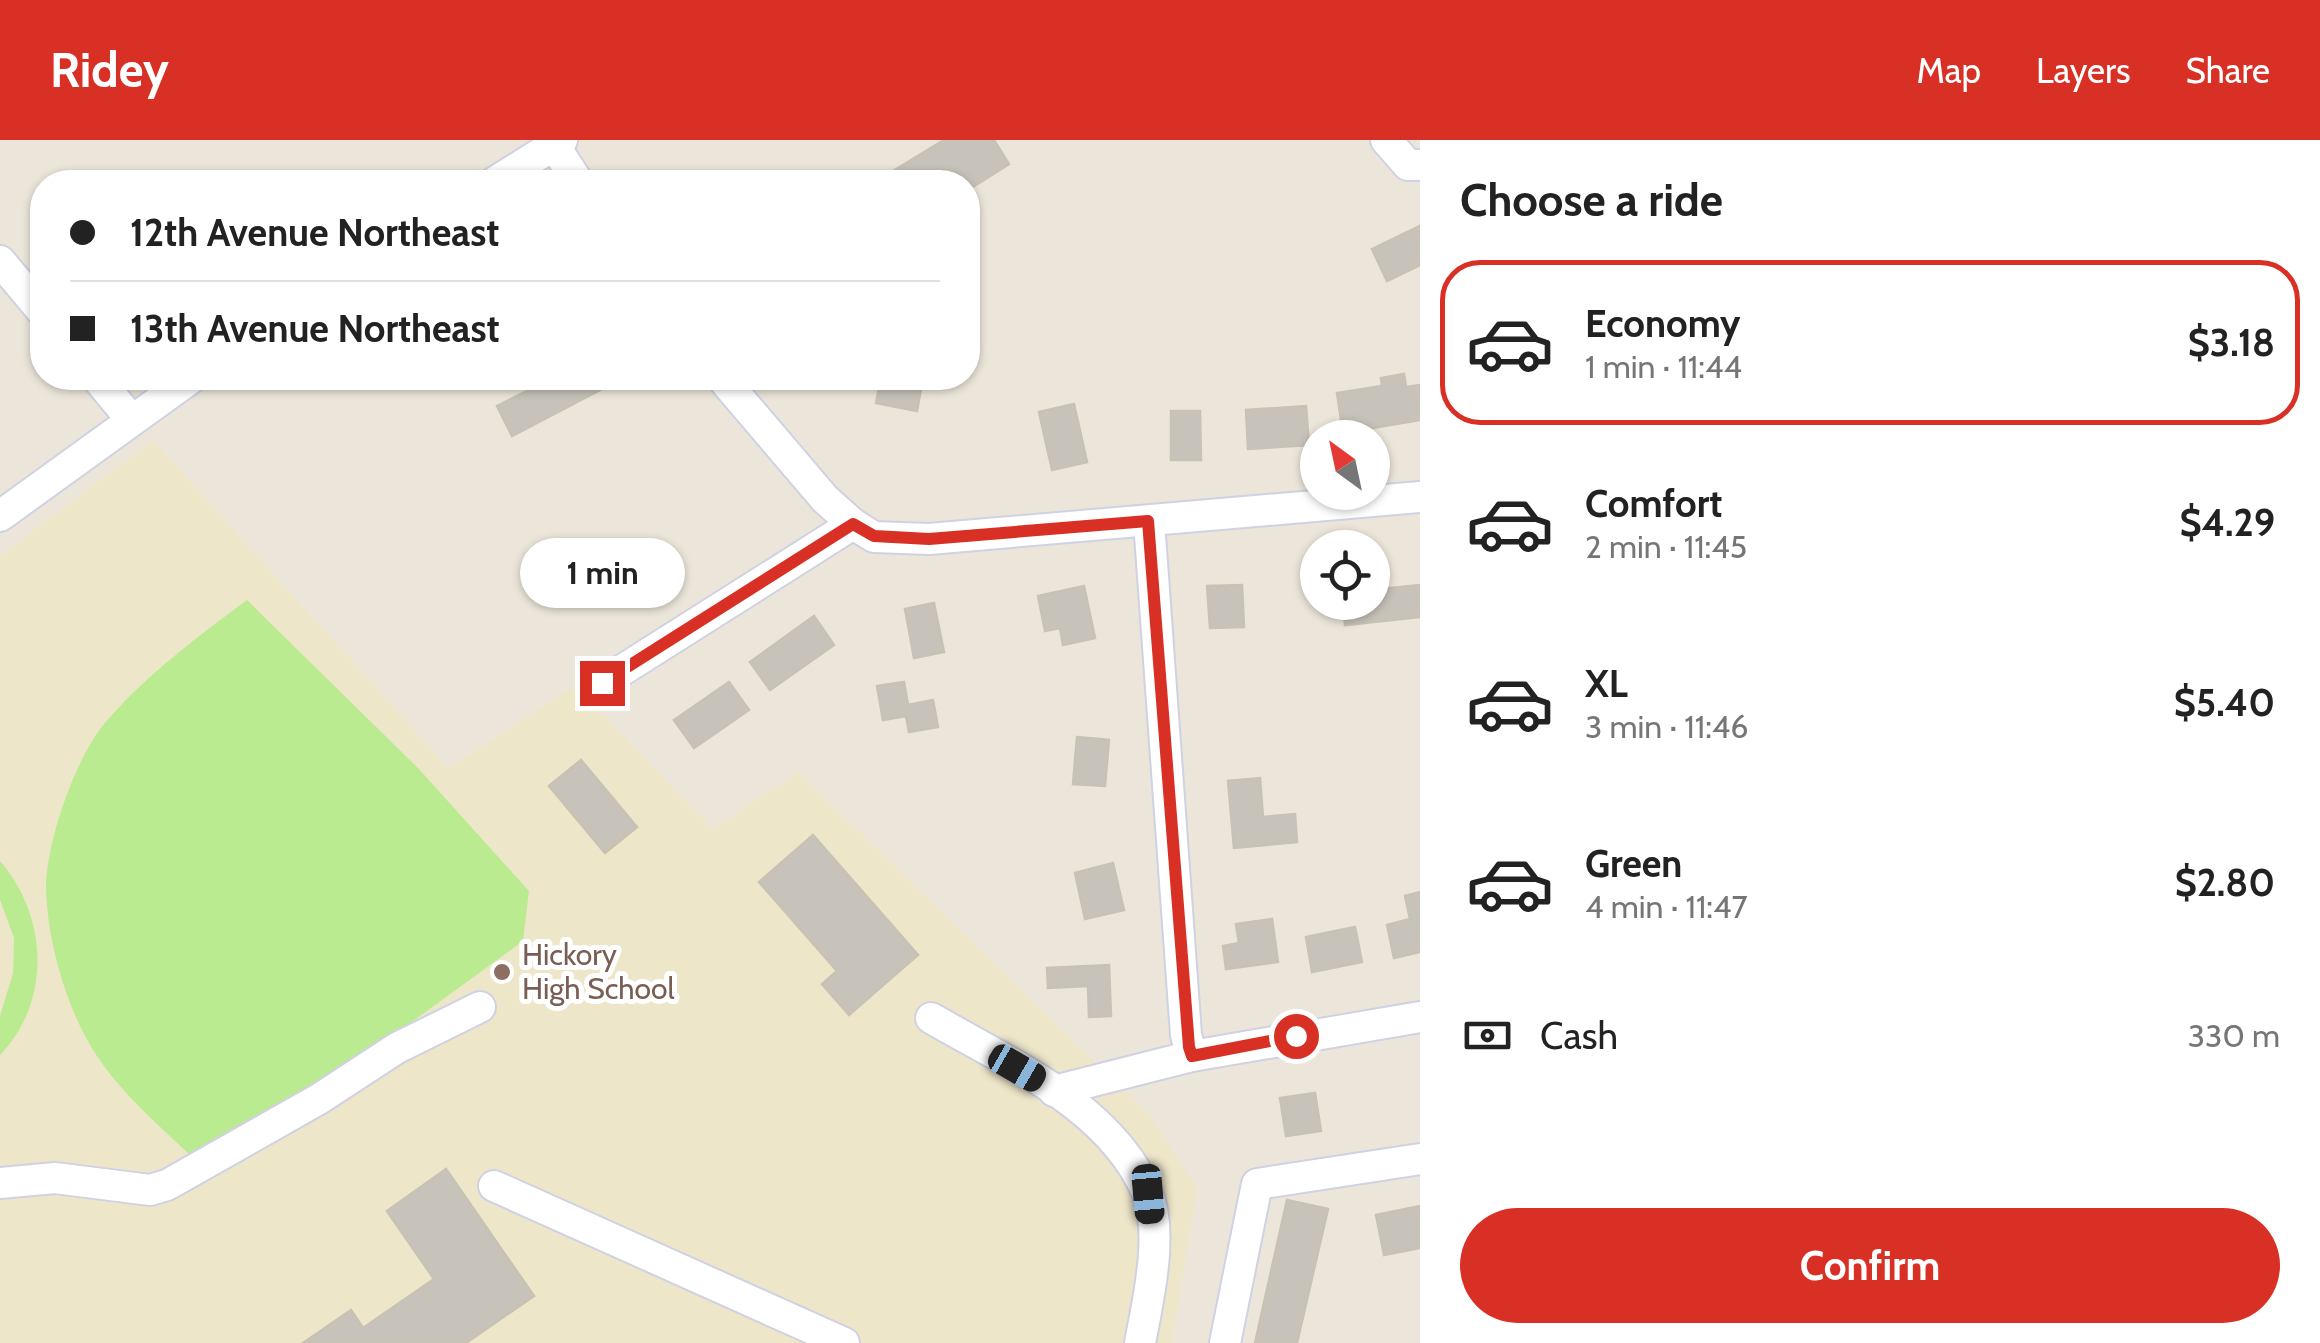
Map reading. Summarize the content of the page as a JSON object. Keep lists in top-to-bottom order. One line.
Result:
{"places":["Hickory High School"],"north":"top left","page":{"header":"Ridey","nav":["Map","Layers","Share"],"heading":"Choose a ride","banner":["12th Avenue Northeast","13th Avenue Northeast"],"list":[{"name":"Economy","note":"1 min · 11:44","value":"$3.18"},{"name":"Comfort","note":"2 min · 11:45","value":"$4.29"},{"name":"XL","note":"3 min · 11:46","value":"$5.40"},{"name":"Green","note":"4 min · 11:47","value":"$2.80"}],"bubble":"1 min","pay":["Cash","330 m"],"buttons":"Confirm"}}
